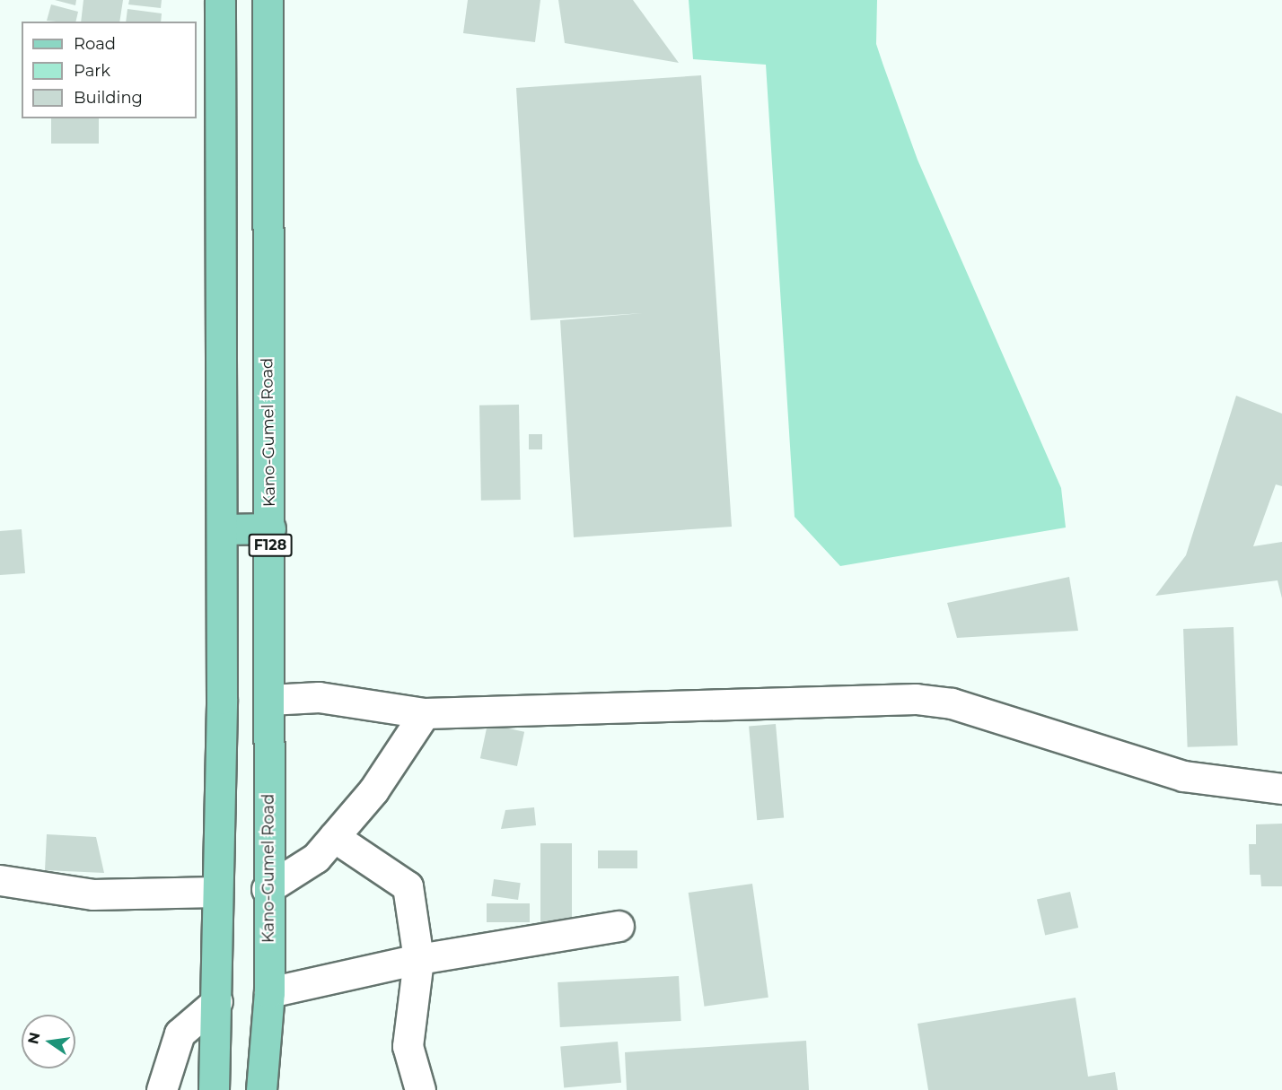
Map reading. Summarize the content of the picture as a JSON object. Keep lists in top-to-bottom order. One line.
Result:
{"streets":{"main road":["Kano-Gumel Road","F128"]},"legend":["Road","Park","Building"],"north":"left"}
